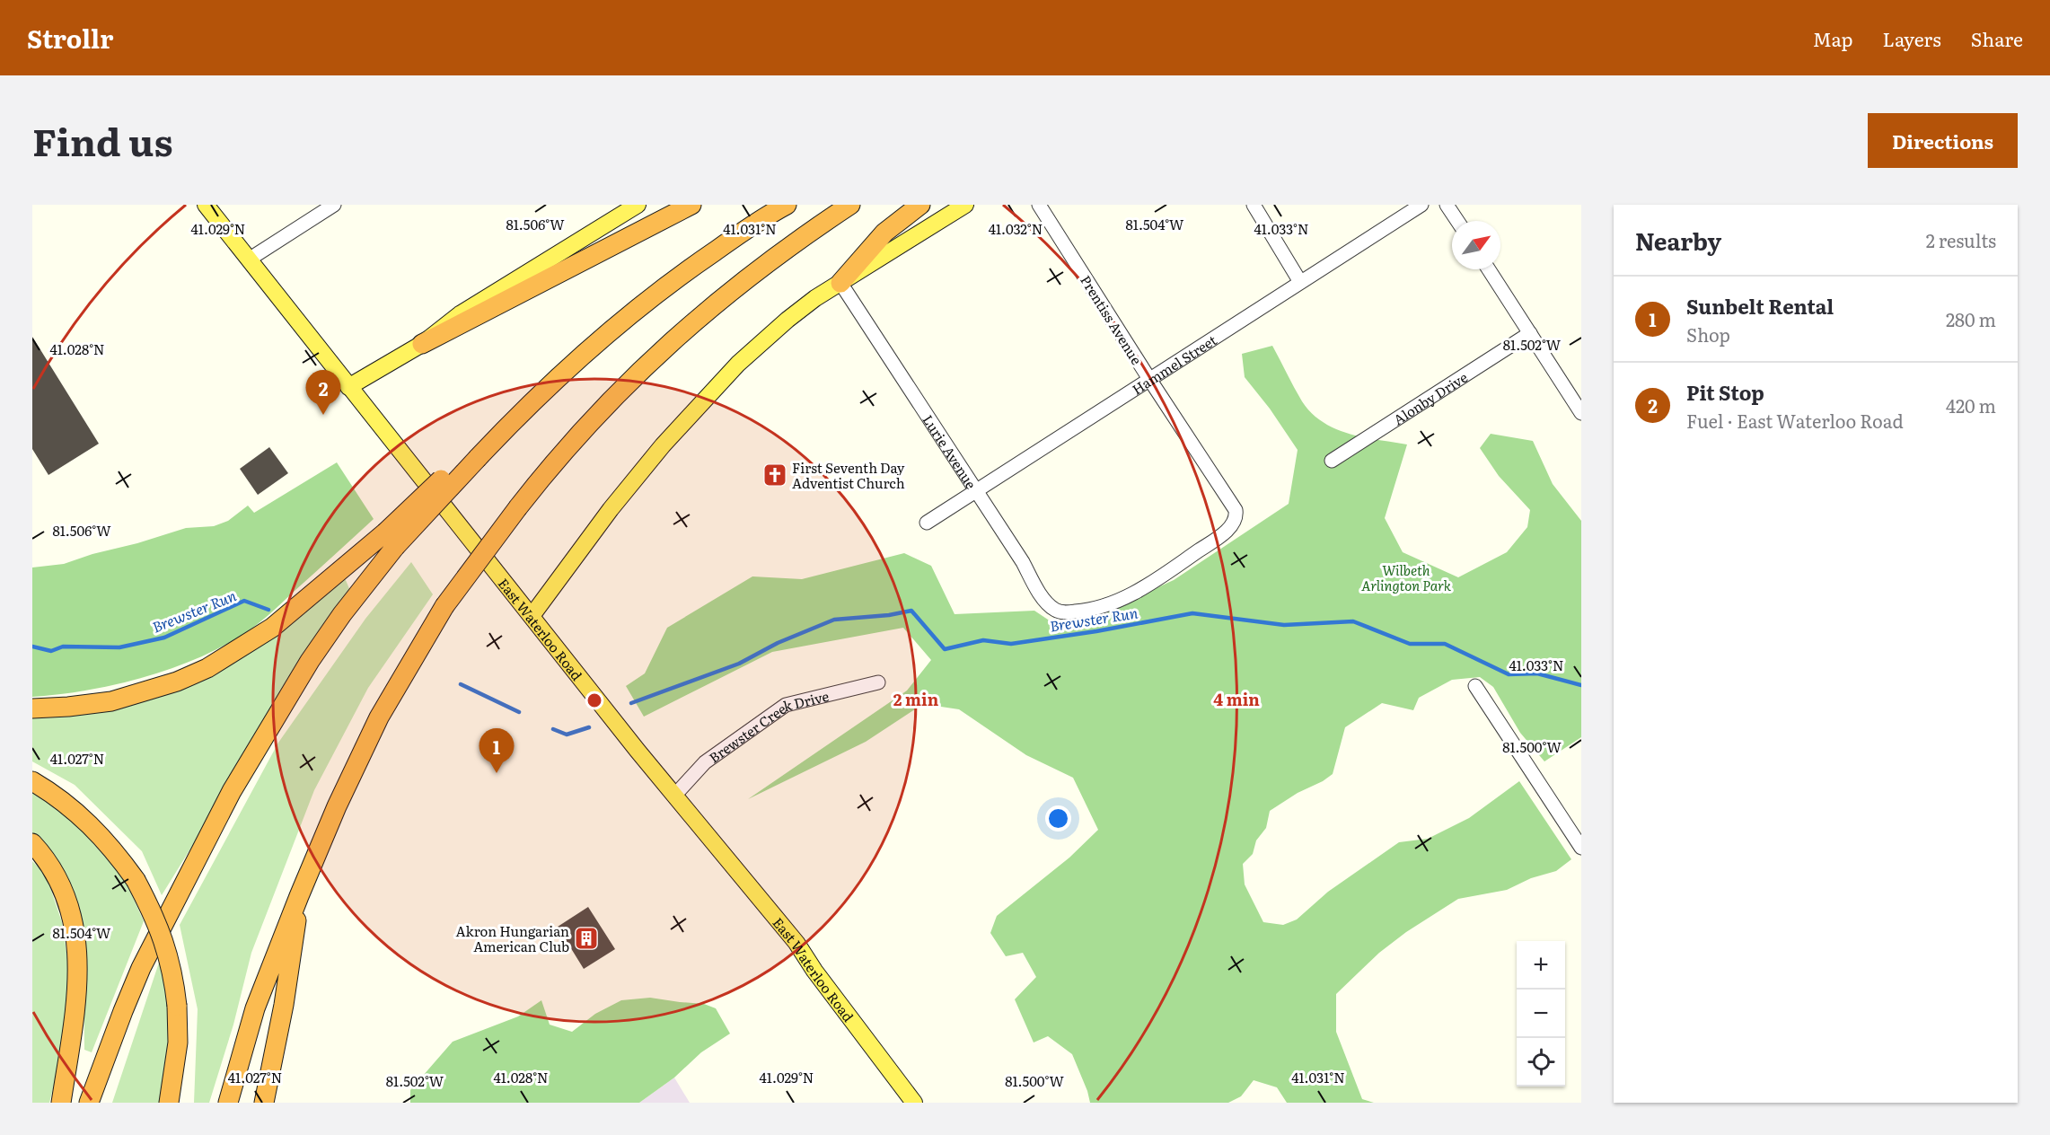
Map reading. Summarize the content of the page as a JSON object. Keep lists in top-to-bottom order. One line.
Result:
{"streets":{"main road":["East Waterloo Road"],"street":["Prentiss Avenue","Hammel Street","Alonby Drive","Lurie Avenue","Brewster Creek Drive"]},"crossings":[["Prentiss Avenue","Hammel Street"],["Prentiss Avenue","Lurie Avenue"],["Hammel Street","Lurie Avenue"],["East Waterloo Road","Brewster Creek Drive"]],"water":["Brewster Run"],"parks":["Wilbeth Arlington Park"],"places":{"church":["First Seventh Day Adventist Church"],"building":["Akron Hungarian American Club"]},"north":"top right","page":{"header":"Strollr","nav":["Map","Layers","Share"],"title":"Find us","buttons":"Directions","heading":["Nearby","2 results"],"list":[{"mark":"1","name":"Sunbelt Rental","note":"Shop","value":"280 m"},{"mark":"2","name":"Pit Stop","note":"Fuel · East Waterloo Road","value":"420 m"}],"pins":["2","1"],"map_buttons":["+","−"]},"coordinates":["81.506°W","81.504°W","41.029°N","41.031°N","41.032°N","41.033°N","81.502°W","41.028°N","81.500°W","41.027°N"],"rings":["2 min","4 min"]}
